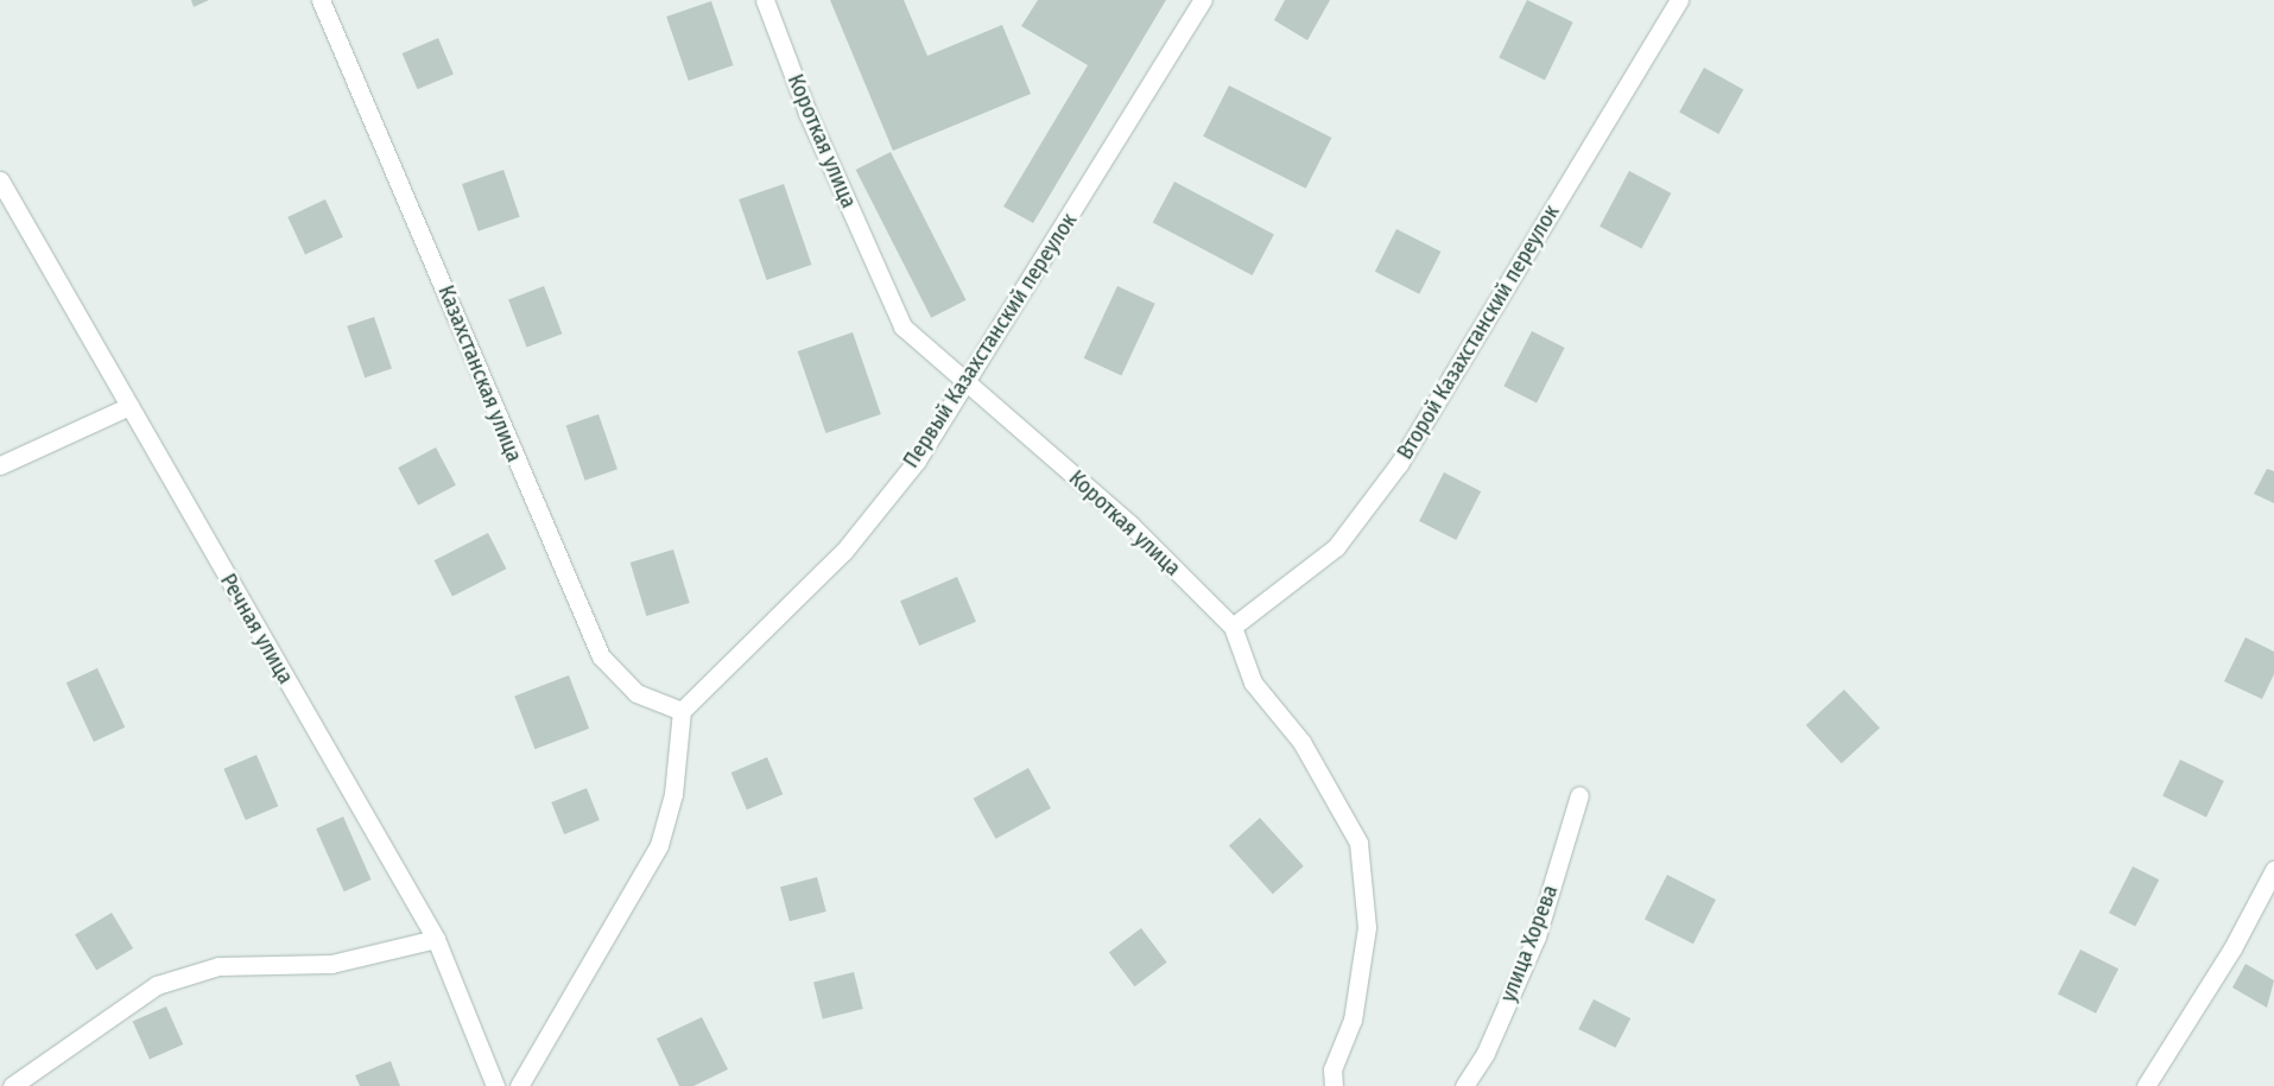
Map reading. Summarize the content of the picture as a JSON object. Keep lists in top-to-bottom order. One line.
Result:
{"streets":{"street":["Короткая улица","Второй Казахстанский переулок","Первый Казахстанский переулок","Казахстанская улица","Речная улица","улица Хорева"]},"crossings":[["Короткая улица","Второй Казахстанский переулок"],["Короткая улица","Первый Казахстанский переулок"],["Первый Казахстанский переулок","Казахстанская улица"]]}
